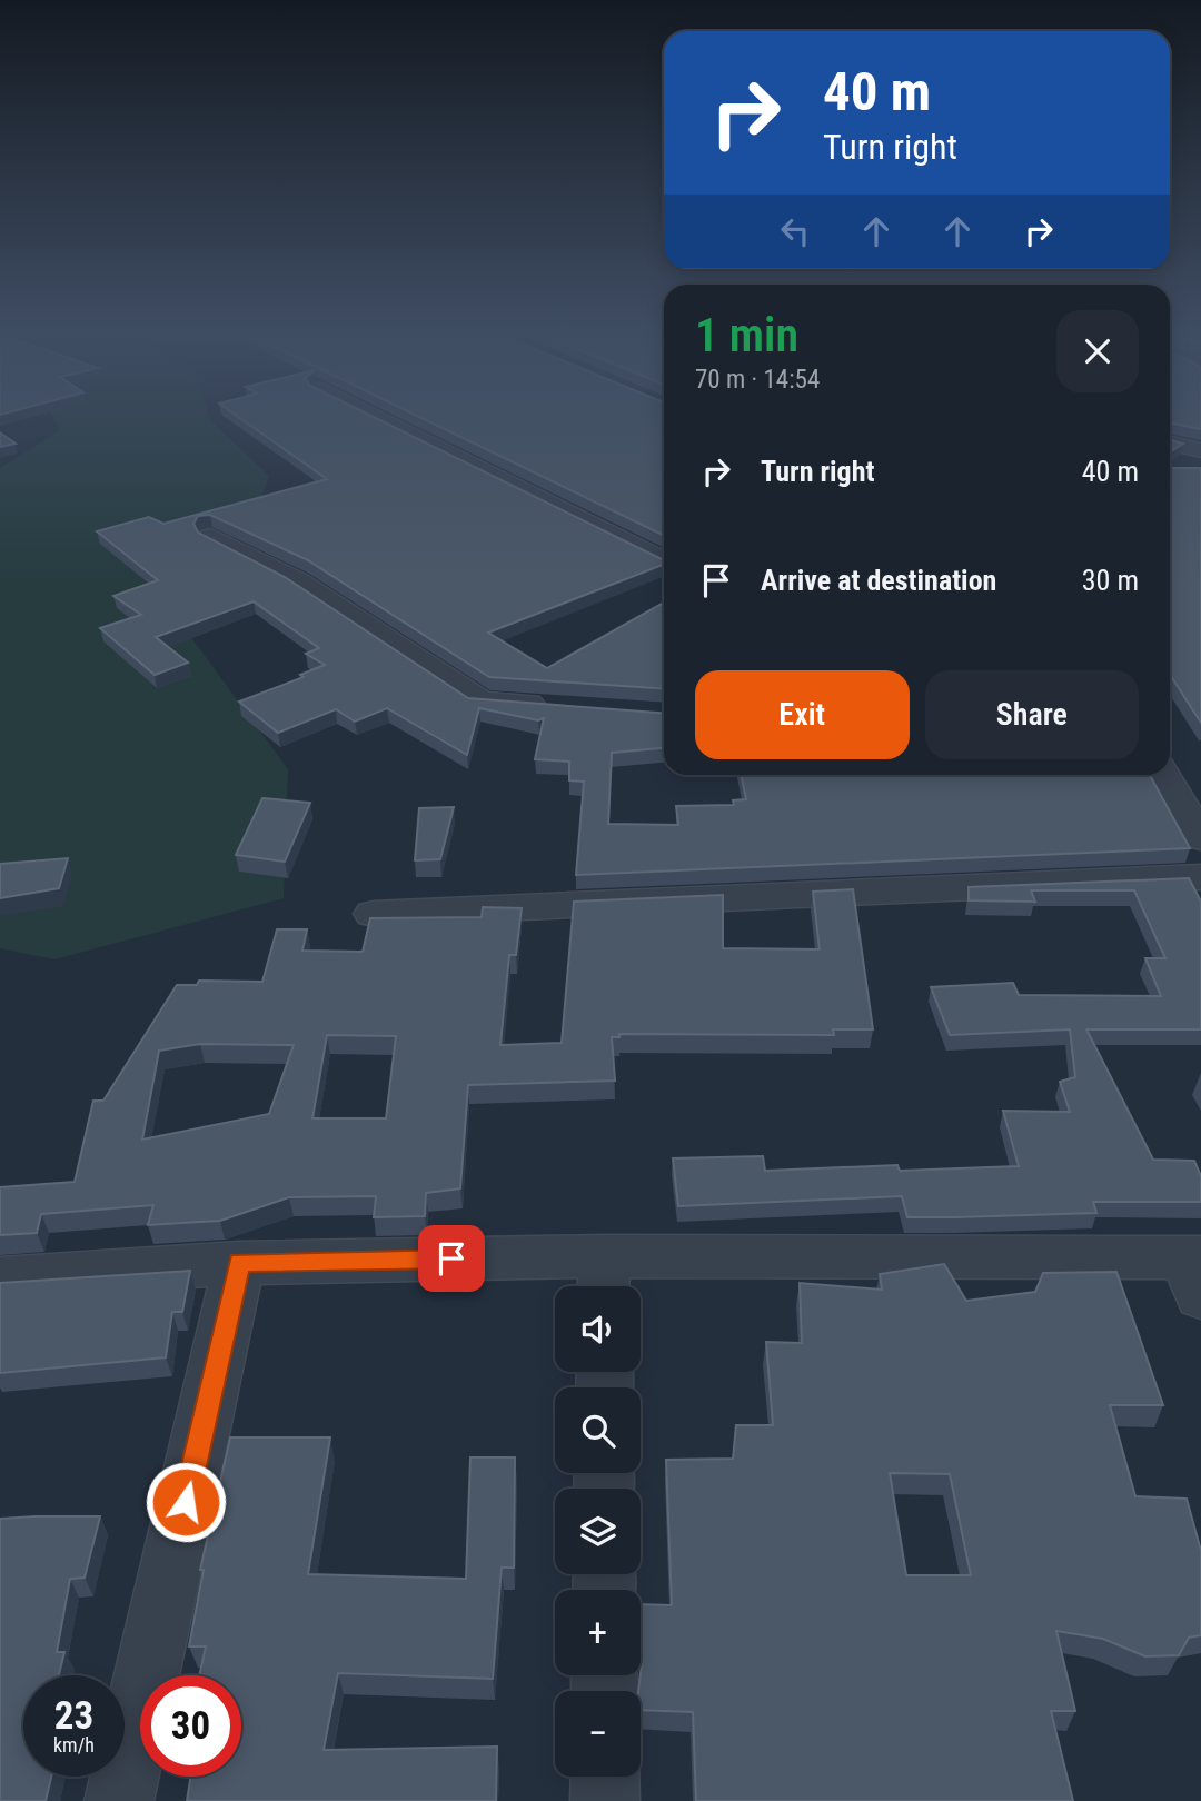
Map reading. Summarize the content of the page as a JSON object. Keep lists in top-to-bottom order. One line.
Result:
{"page":{"turn":["40 m","Turn right"],"heading":["1 min","70 m · 14:54"],"list":[{"name":"Turn right","value":"40 m"},{"name":"Arrive at destination","value":"30 m"}],"buttons":["Exit","Share"],"map_buttons":["+","−"],"speed":"23 km/h","limit":"30"}}
